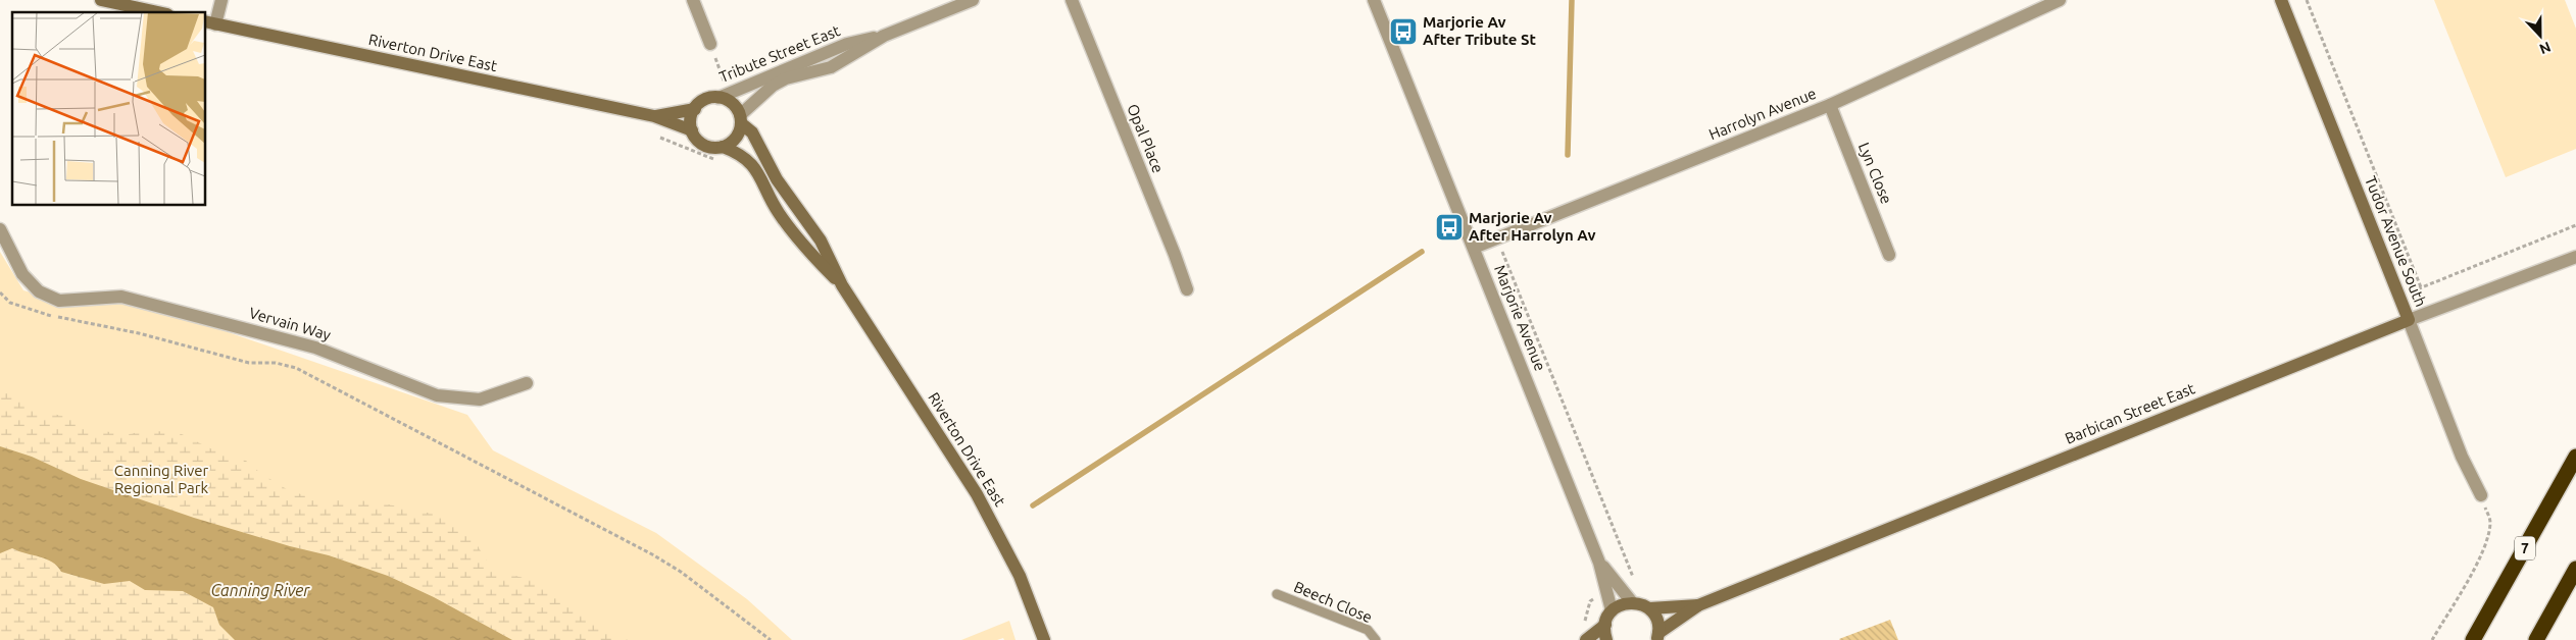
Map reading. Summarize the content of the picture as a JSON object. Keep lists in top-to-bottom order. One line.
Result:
{"streets":{"highway":["7"],"street":["Riverton Drive East","Tribute Street East","Harrolyn Avenue","Opal Place","Lyn Close","Tudor Avenue South","Marjorie Avenue","Vervain Way","Barbican Street East"],"lane":["Beech Close"]},"crossings":[["Riverton Drive East","Tribute Street East"],["Harrolyn Avenue","Lyn Close"],["Harrolyn Avenue","Marjorie Avenue"],["Tudor Avenue South","Barbican Street East"]],"water":["Canning River"],"parks":["Canning River Regional Park"],"places":{"bus stop":["Marjorie Av After Tribute St","Marjorie Av After Harrolyn Av"]},"north":"bottom"}
